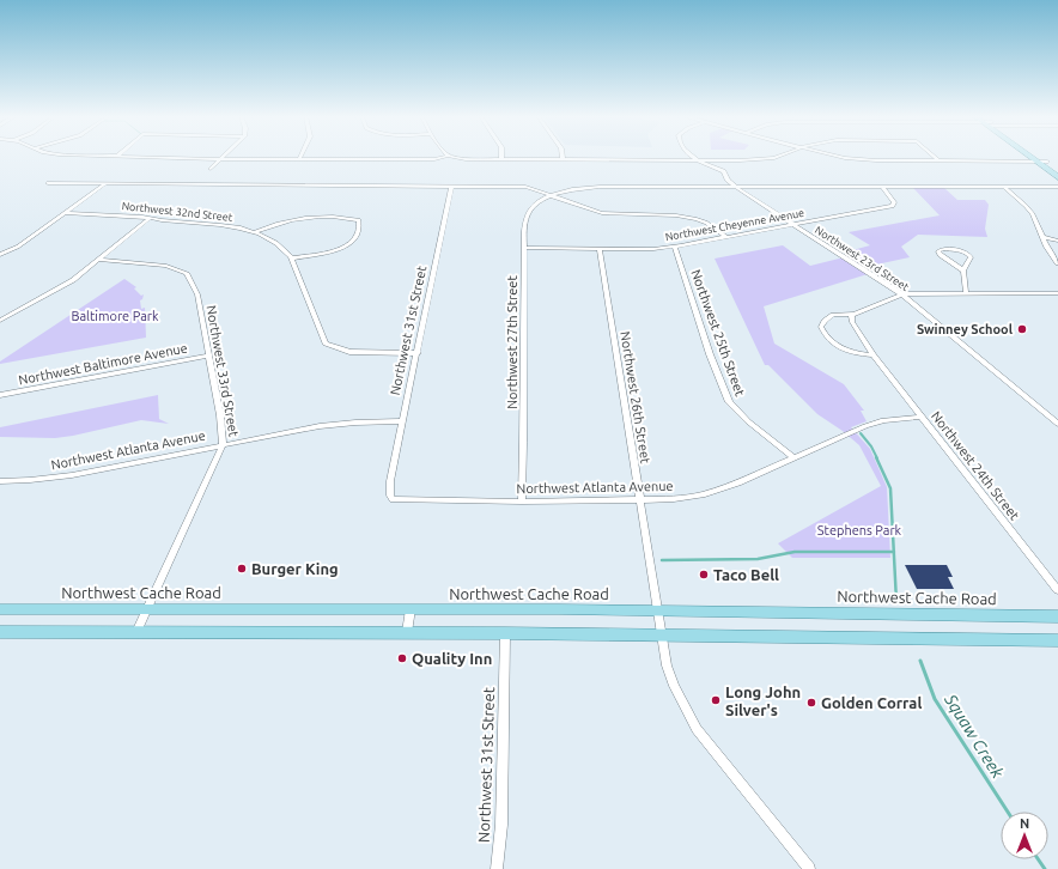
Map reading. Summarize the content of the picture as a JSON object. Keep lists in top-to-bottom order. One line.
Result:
{"streets":{"main road":["Northwest Cache Road"],"street":["Northwest 32nd Street","Northwest Cheyenne Avenue","Northwest 23rd Street","Northwest 31st Street","Northwest 25th Street","Northwest 27th Street","Northwest Baltimore Avenue","Northwest 33rd Street","Northwest 26th Street","Northwest Atlanta Avenue","Northwest 24th Street"]},"crossings":[["Northwest 32nd Street","Northwest 31st Street"],["Northwest Cheyenne Avenue","Northwest 23rd Street"],["Northwest Cheyenne Avenue","Northwest 25th Street"],["Northwest Cheyenne Avenue","Northwest 27th Street"],["Northwest Cheyenne Avenue","Northwest 26th Street"],["Northwest 31st Street","Northwest Atlanta Avenue"],["Northwest 25th Street","Northwest Atlanta Avenue"],["Northwest 27th Street","Northwest Atlanta Avenue"],["Northwest Baltimore Avenue","Northwest 33rd Street"],["Northwest 33rd Street","Northwest Atlanta Avenue"],["Northwest 33rd Street","Northwest Cache Road"],["Northwest 26th Street","Northwest Atlanta Avenue"],["Northwest 26th Street","Northwest Cache Road"],["Northwest Atlanta Avenue","Northwest 24th Street"]],"water":["Squaw Creek"],"parks":["Baltimore Park","Stephens Park"],"places":["Swinney School","Burger King","Taco Bell","Quality Inn","Long John Silver's","Golden Corral"],"north":"top"}
